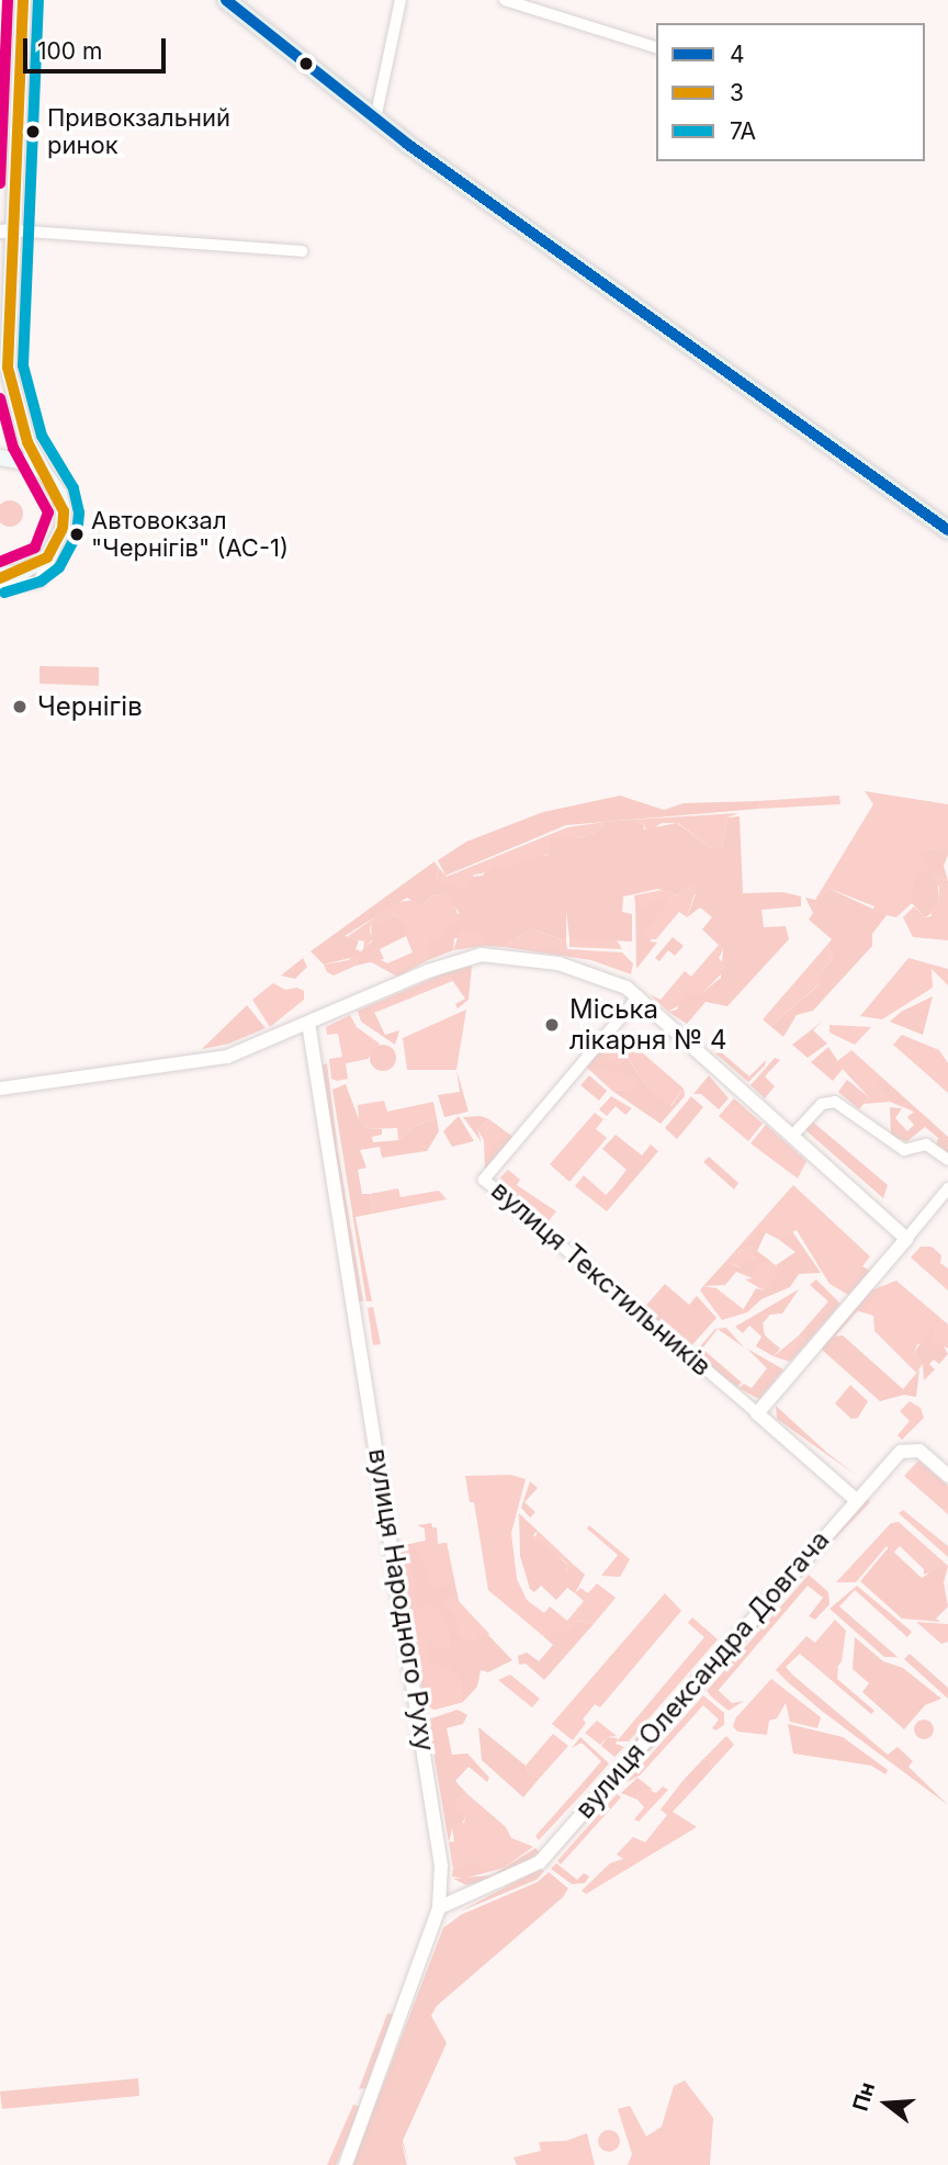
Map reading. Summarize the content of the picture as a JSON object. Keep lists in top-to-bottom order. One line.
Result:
{"streets":{"street":["вулиця Текстильників","вулиця Народного Руху","вулиця Олександра Довгача"]},"crossings":[["вулиця Текстильників","вулиця Олександра Довгача"],["вулиця Народного Руху","вулиця Олександра Довгача"]],"places":["Привокзальний ринок","Автовокзал \"Чернігів\" (АС-1)","Чернігів","Міська лікарня № 4"],"lines":["transit line 4","transit line 3","transit line 7А"],"legend":["4","3","7А"],"scale_bar":"100 m","north":"left"}
